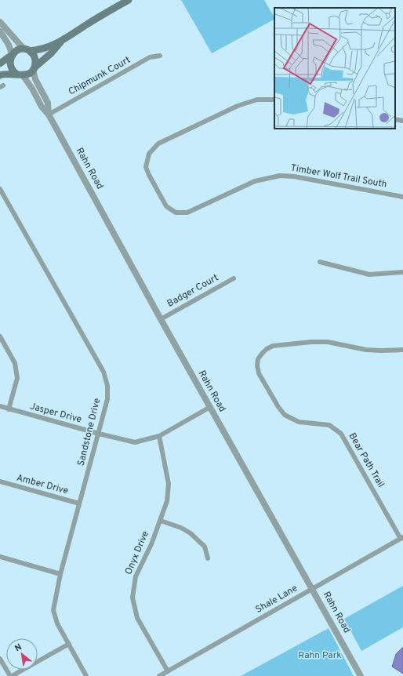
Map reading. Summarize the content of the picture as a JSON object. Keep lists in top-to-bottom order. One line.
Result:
{"streets":{"street":["Chipmunk Court","Rahn Road","Timber Wolf Trail South","Badger Court","Jasper Drive","Sandstone Drive","Bear Path Trail","Amber Drive","Onyx Drive","Shale Lane"]},"crossings":[["Chipmunk Court","Rahn Road"],["Rahn Road","Badger Court"],["Rahn Road","Jasper Drive"],["Rahn Road","Shale Lane"],["Jasper Drive","Sandstone Drive"],["Jasper Drive","Onyx Drive"],["Sandstone Drive","Amber Drive"],["Bear Path Trail","Shale Lane"],["Onyx Drive","Shale Lane"]],"parks":["Rahn Park"],"north":"top left"}
